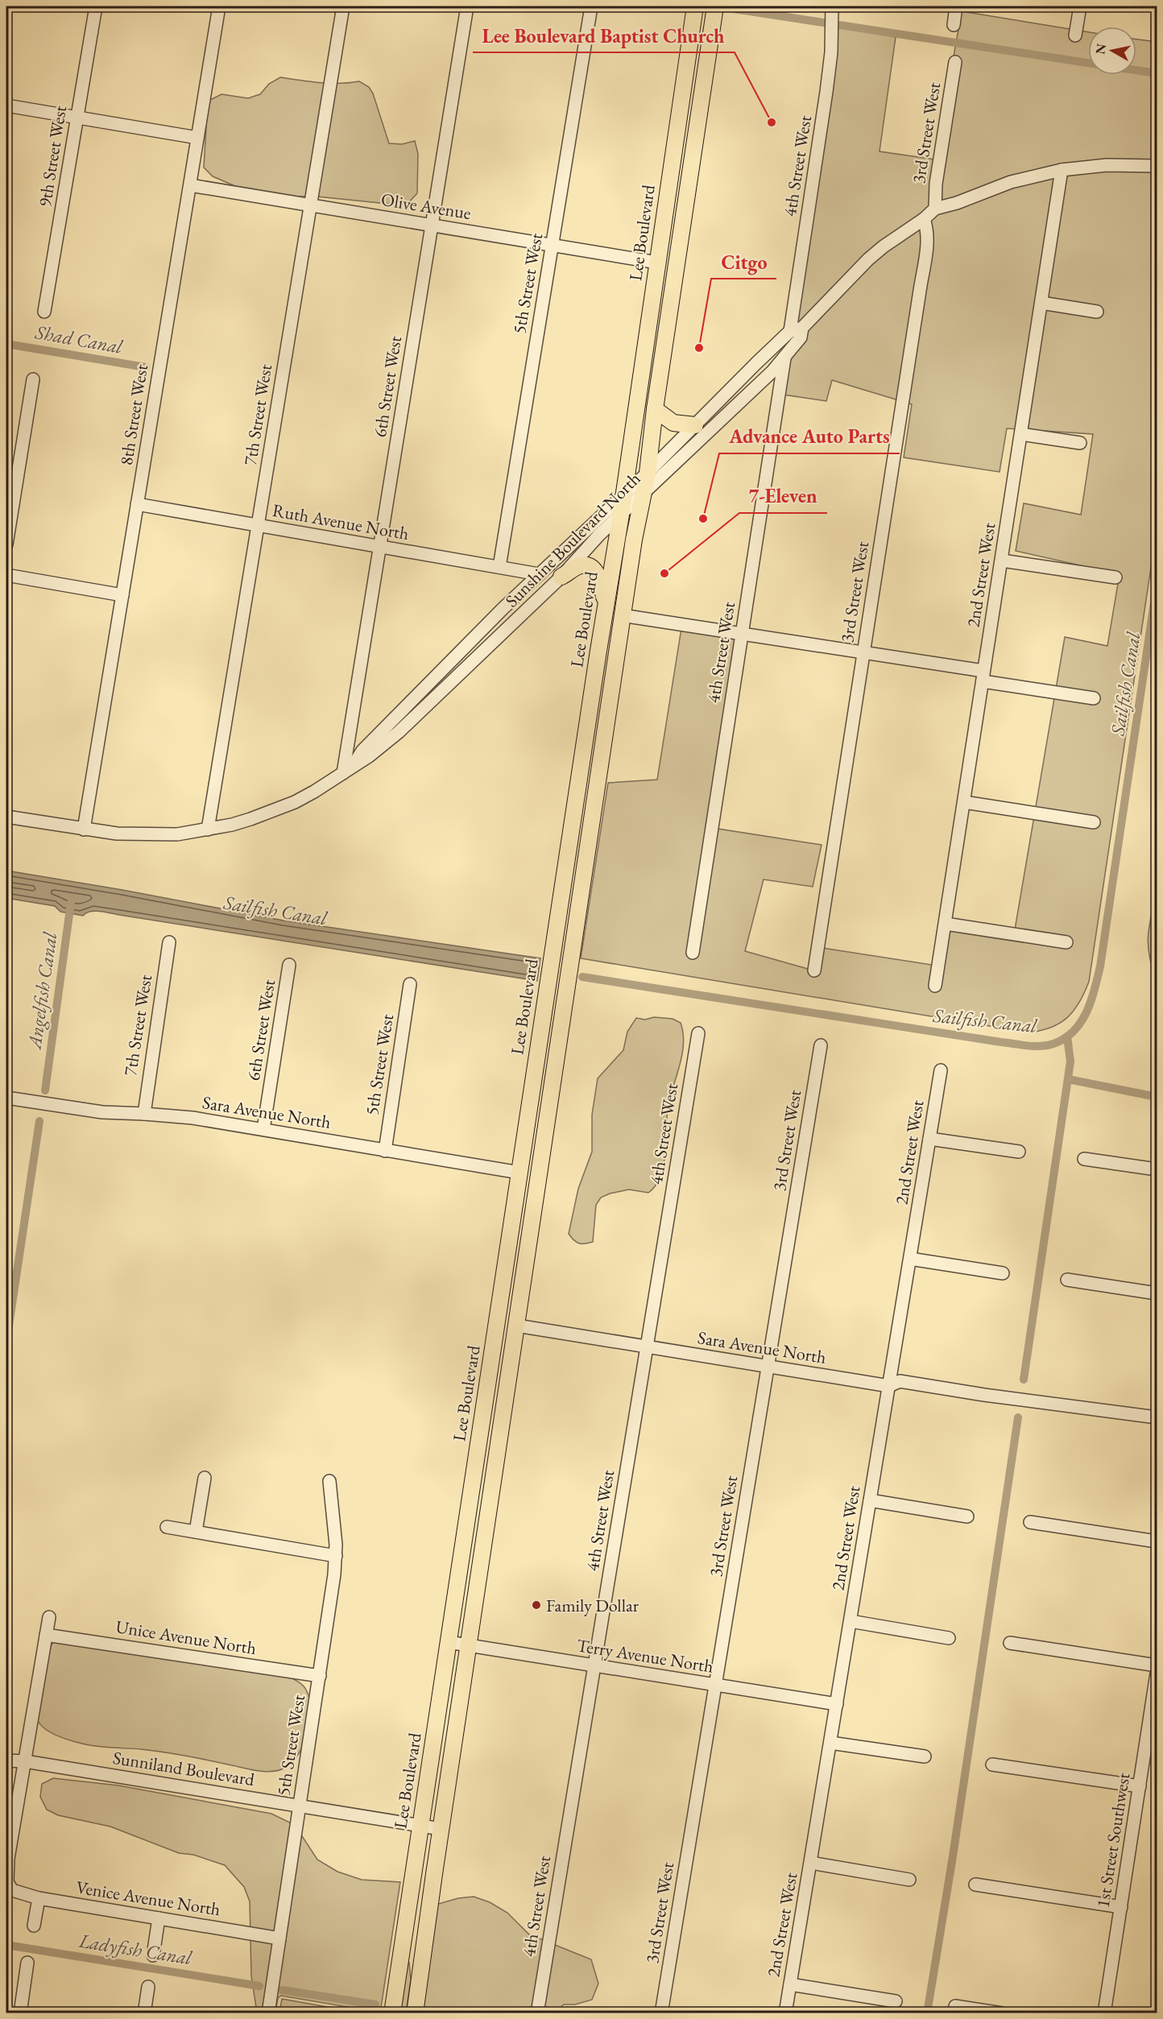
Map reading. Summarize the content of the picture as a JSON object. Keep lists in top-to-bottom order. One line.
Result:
{"streets":{"main road":["Lee Boulevard"],"street":["3rd Street West","9th Street West","4th Street West","Olive Avenue","5th Street West","6th Street West","8th Street West","7th Street West","Ruth Avenue North","Sunshine Boulevard North","2nd Street West","Sara Avenue North","Unice Avenue North","Terry Avenue North","Sunniland Boulevard","1st Street Southwest","Venice Avenue North"]},"crossings":[["3rd Street West","Sunshine Boulevard North"],["3rd Street West","Sara Avenue North"],["3rd Street West","Terry Avenue North"],["4th Street West","Sunshine Boulevard North"],["4th Street West","Sara Avenue North"],["4th Street West","Terry Avenue North"],["Olive Avenue","Lee Boulevard"],["Olive Avenue","5th Street West"],["Olive Avenue","6th Street West"],["Olive Avenue","8th Street West"],["Olive Avenue","7th Street West"],["Lee Boulevard","Sunshine Boulevard North"],["Lee Boulevard","Sara Avenue North"],["Lee Boulevard","Terry Avenue North"],["Lee Boulevard","Sunniland Boulevard"],["5th Street West","Ruth Avenue North"],["5th Street West","Sara Avenue North"],["5th Street West","Unice Avenue North"],["5th Street West","Sunniland Boulevard"],["5th Street West","Venice Avenue North"],["6th Street West","Ruth Avenue North"],["6th Street West","Sunshine Boulevard North"],["6th Street West","Sara Avenue North"],["8th Street West","Ruth Avenue North"],["8th Street West","Sunshine Boulevard North"],["7th Street West","Ruth Avenue North"],["7th Street West","Sunshine Boulevard North"],["7th Street West","Sara Avenue North"],["Ruth Avenue North","Sunshine Boulevard North"],["Sunshine Boulevard North","2nd Street West"],["2nd Street West","Sara Avenue North"],["2nd Street West","Terry Avenue North"],["Sunniland Boulevard","Venice Avenue North"]],"water":["Shad Canal","Sailfish Canal","Angelfish Canal","Ladyfish Canal"],"places":["Lee Boulevard Baptist Church","Citgo","Advance Auto Parts","7-Eleven","Family Dollar"],"north":"left"}
